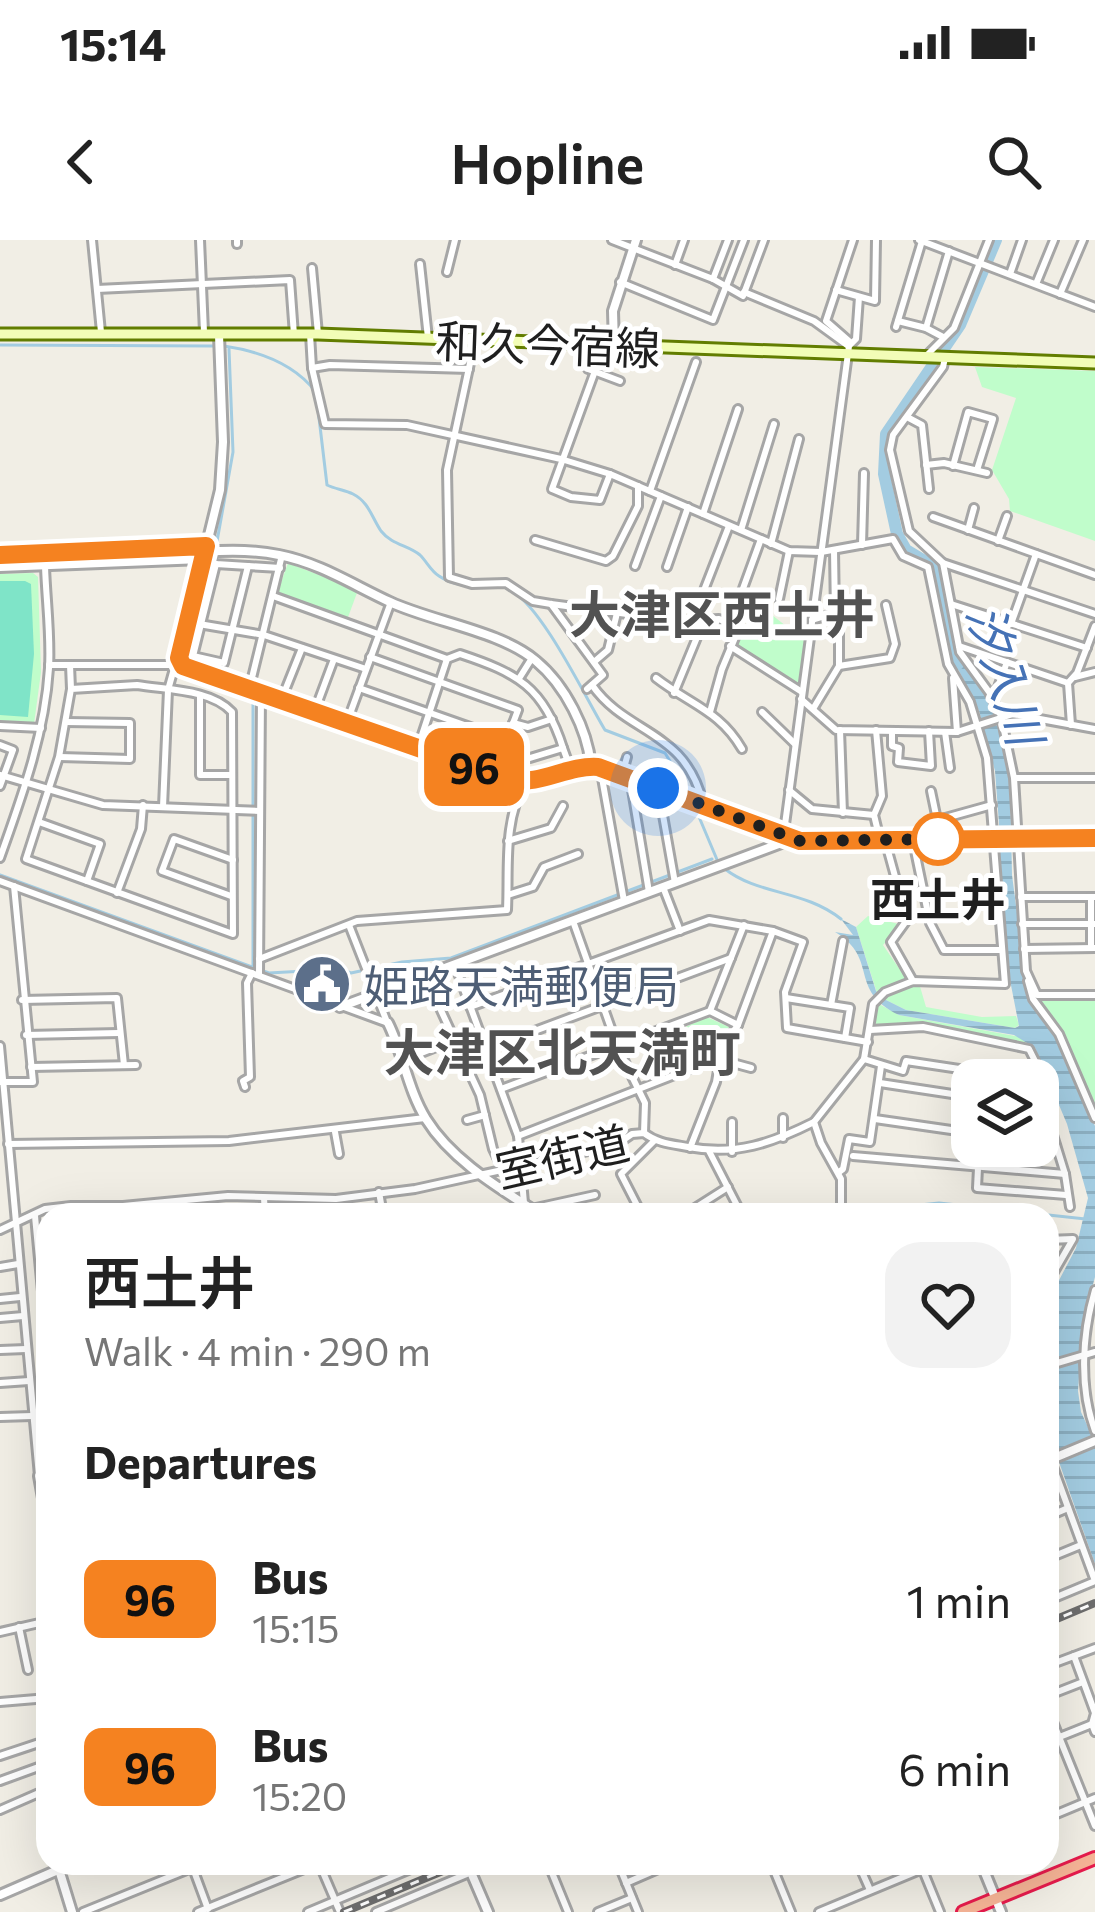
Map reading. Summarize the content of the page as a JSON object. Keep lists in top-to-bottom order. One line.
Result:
{"streets":{"main road":["和久今宿線"],"street":["室街道"]},"districts":["大津区西土井","大津区北天満町"],"water":["汐入川"],"places":{"other":["西土井"],"public building":["姫路天満郵便局"]},"lines":["bus line 96"],"page":{"status":"15:14","header":"Hopline","on_map":"96","heading":[["西土井","Walk · 4 min · 290 m"],"Departures"],"list":[{"mark":"96","name":"Bus","note":"15:15","value":"1 min"},{"mark":"96","name":"Bus","note":"15:20","value":"6 min"}]}}
